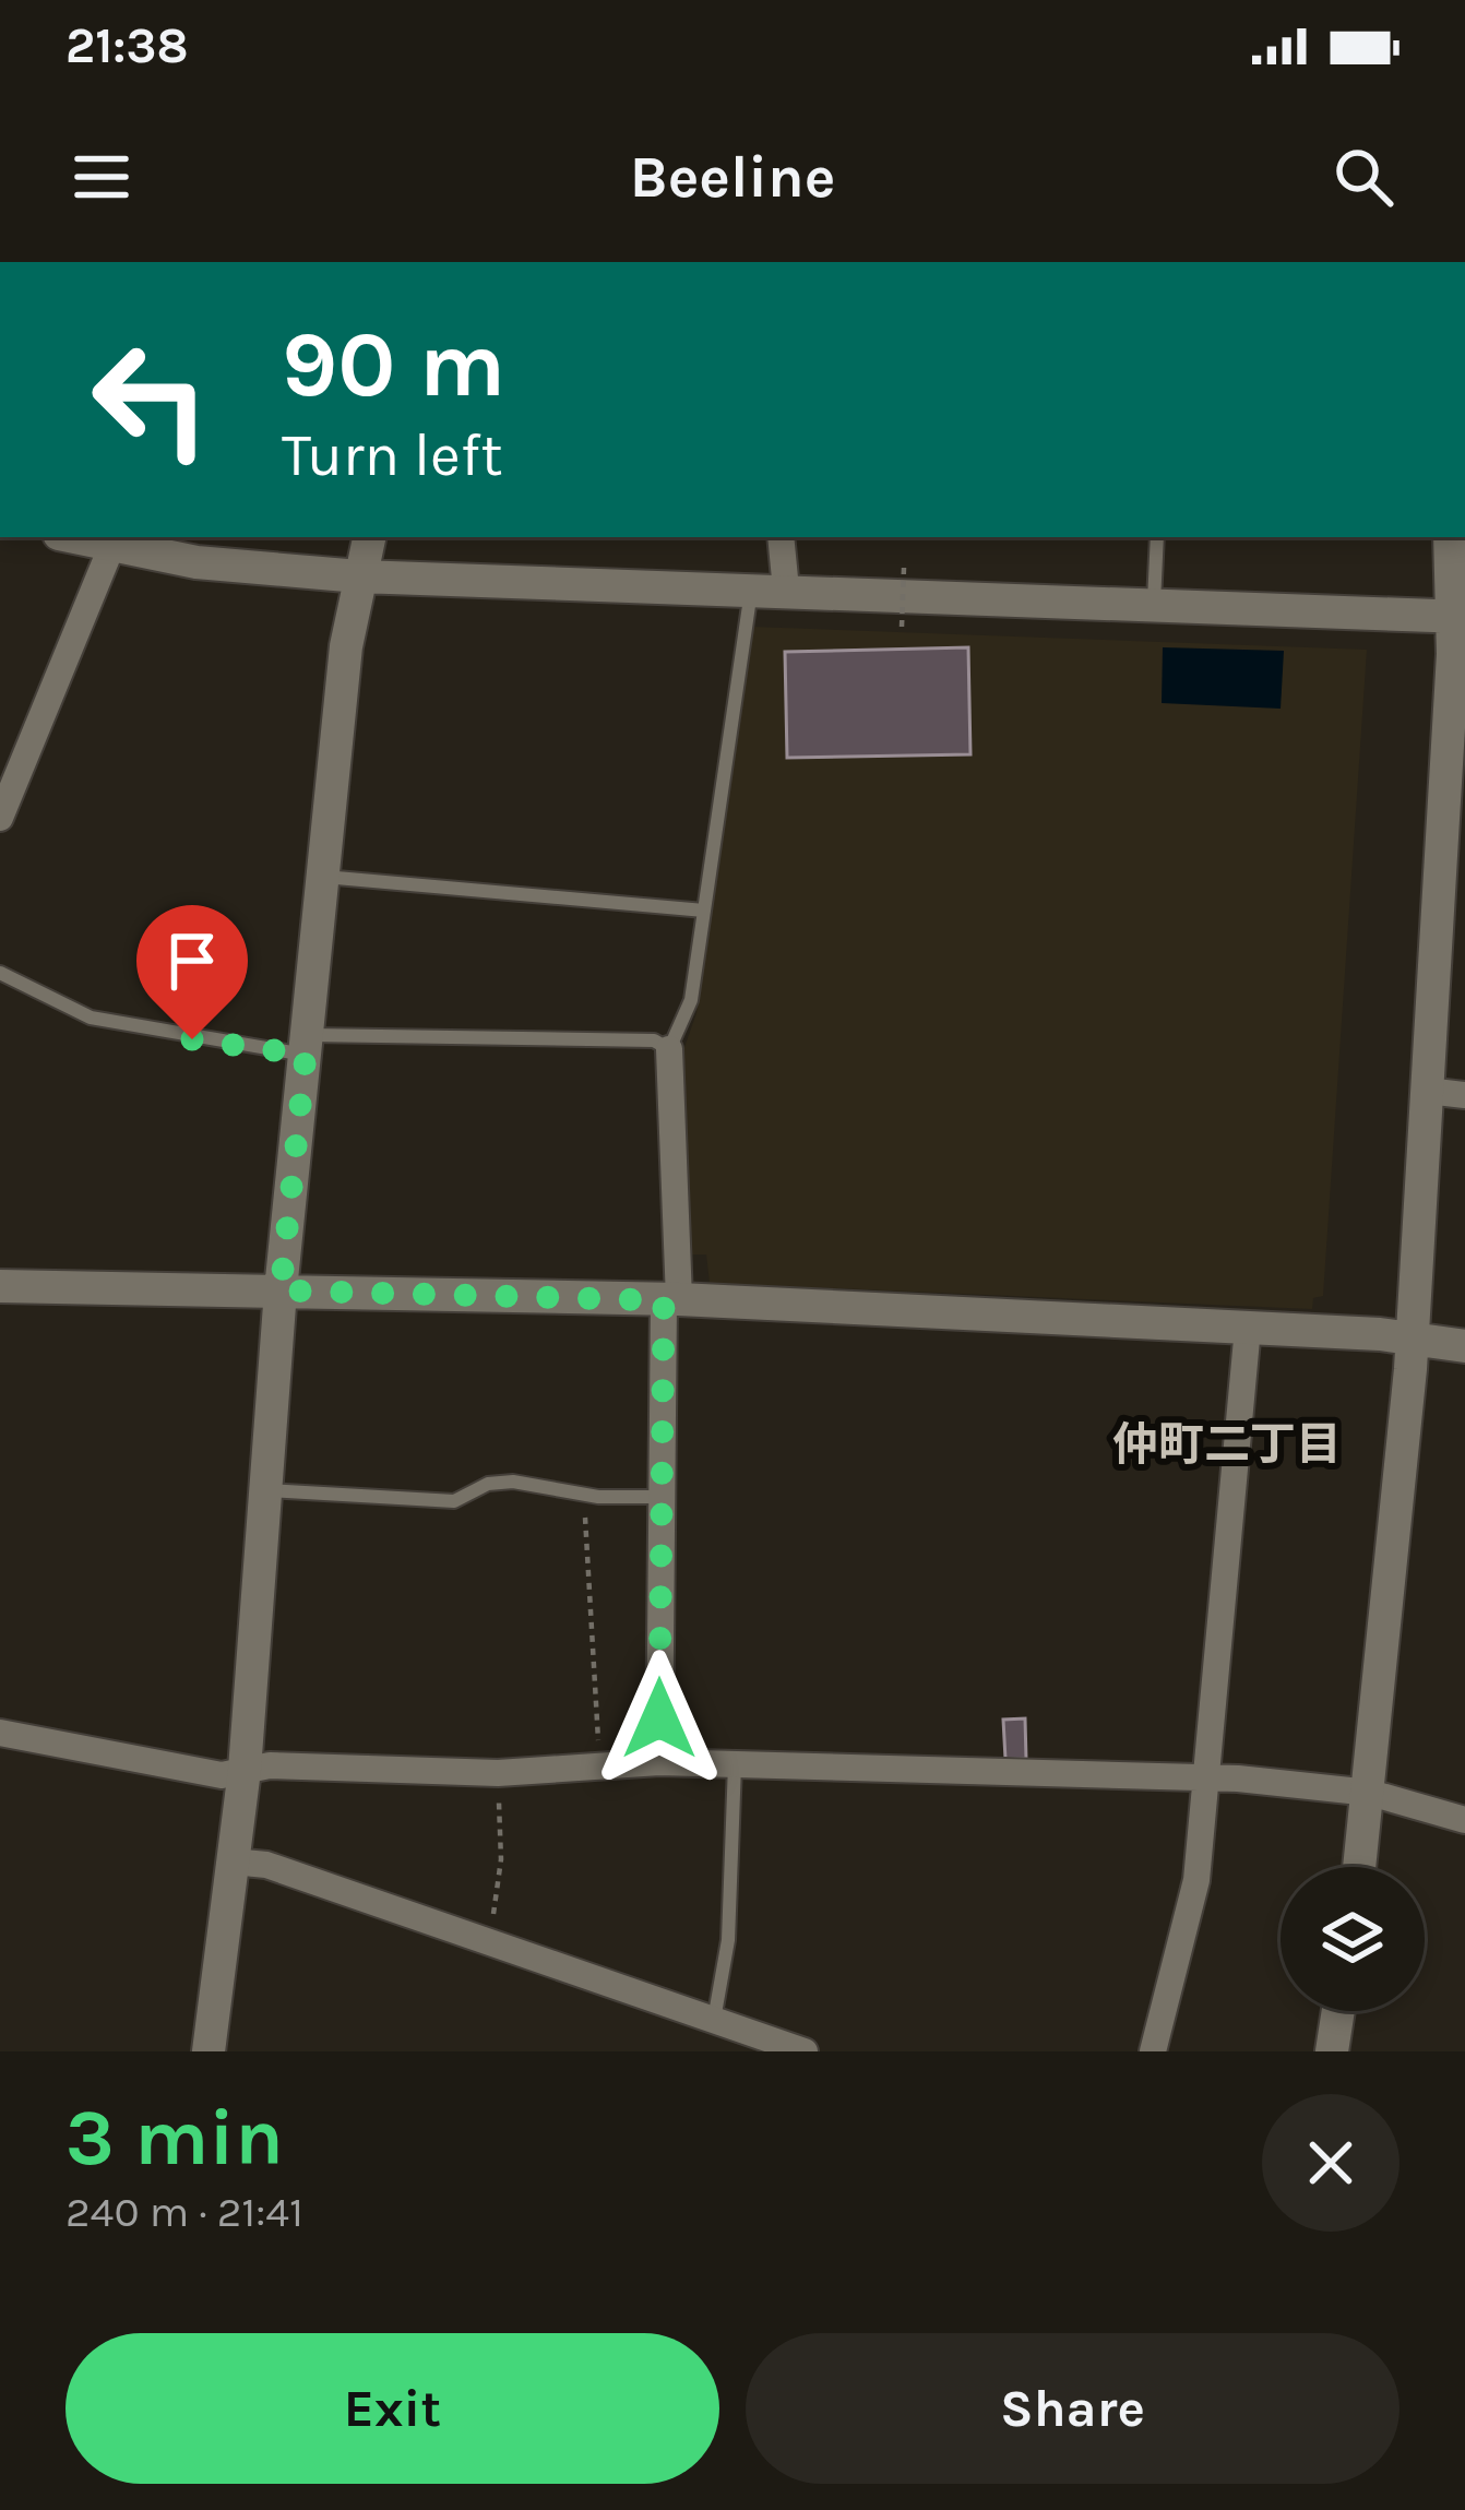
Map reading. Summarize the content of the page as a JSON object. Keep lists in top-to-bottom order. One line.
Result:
{"districts":["仲町二丁目"],"page":{"status":"21:38","header":"Beeline","turn":["90 m","Turn left"],"heading":["3 min","240 m · 21:41"],"buttons":["Exit","Share"]}}
